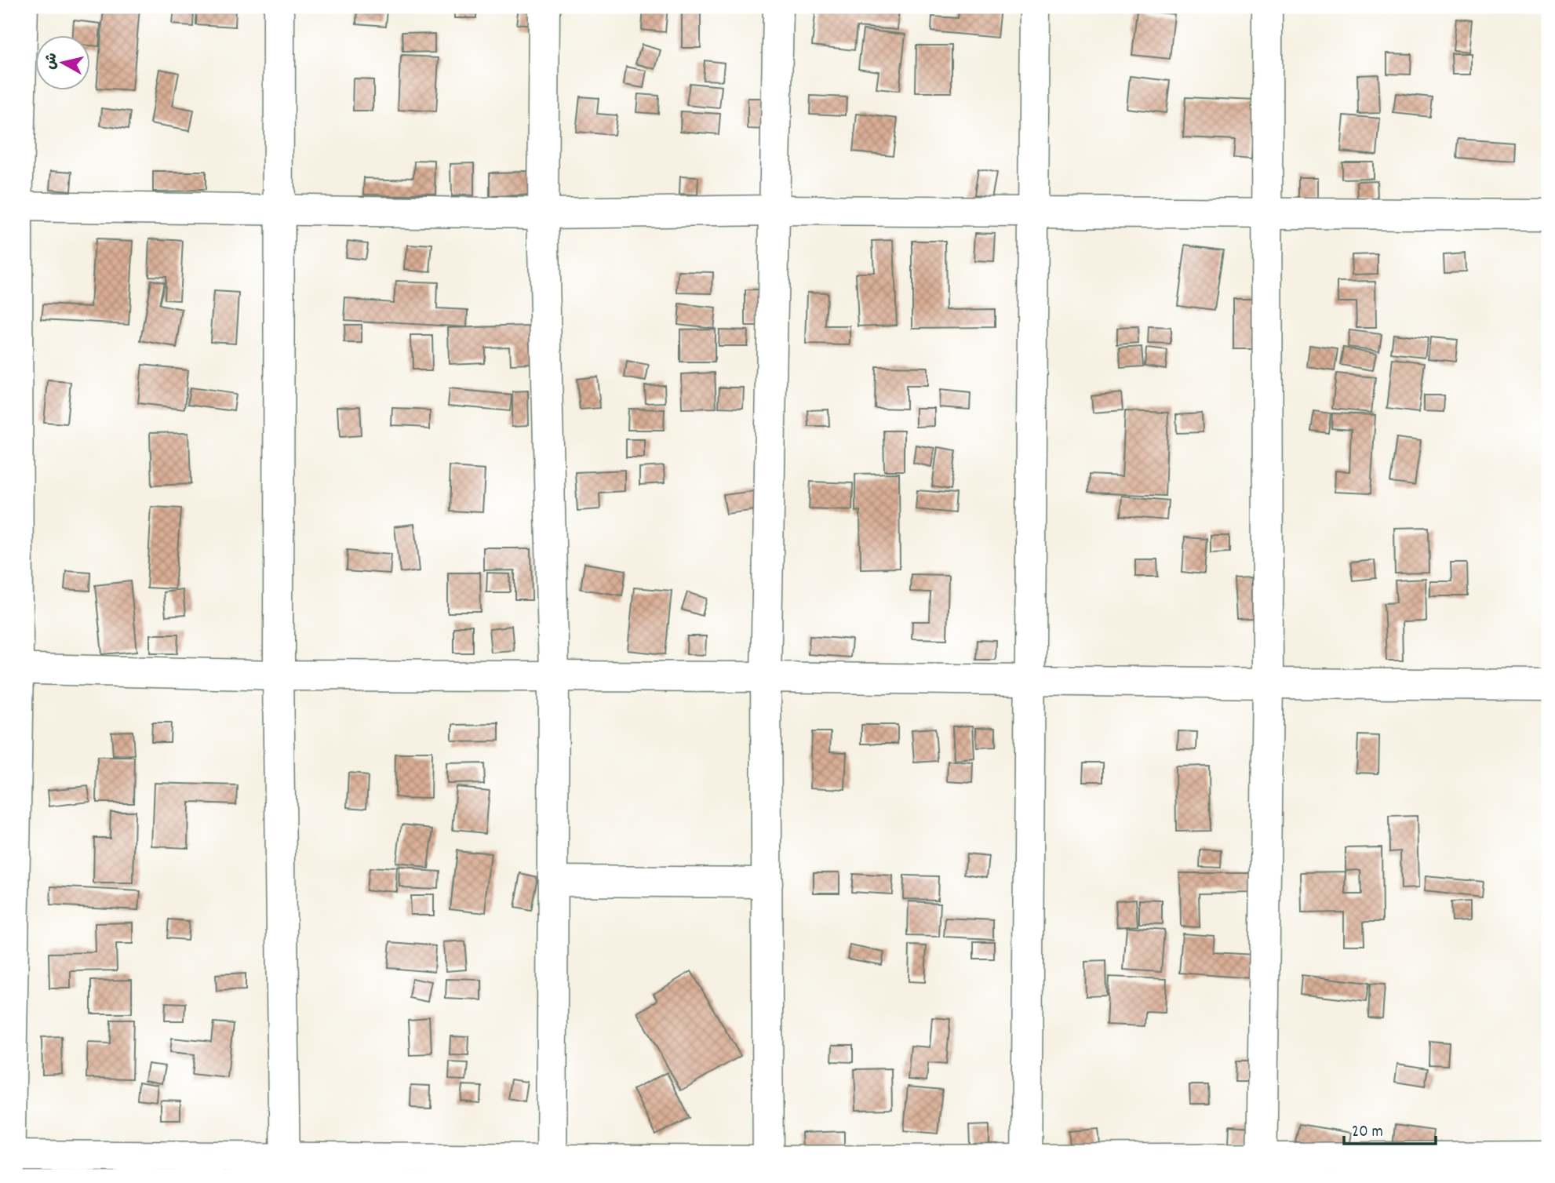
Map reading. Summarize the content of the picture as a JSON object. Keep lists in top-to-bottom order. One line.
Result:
{"scale_bar":"20 m","north":"left"}
